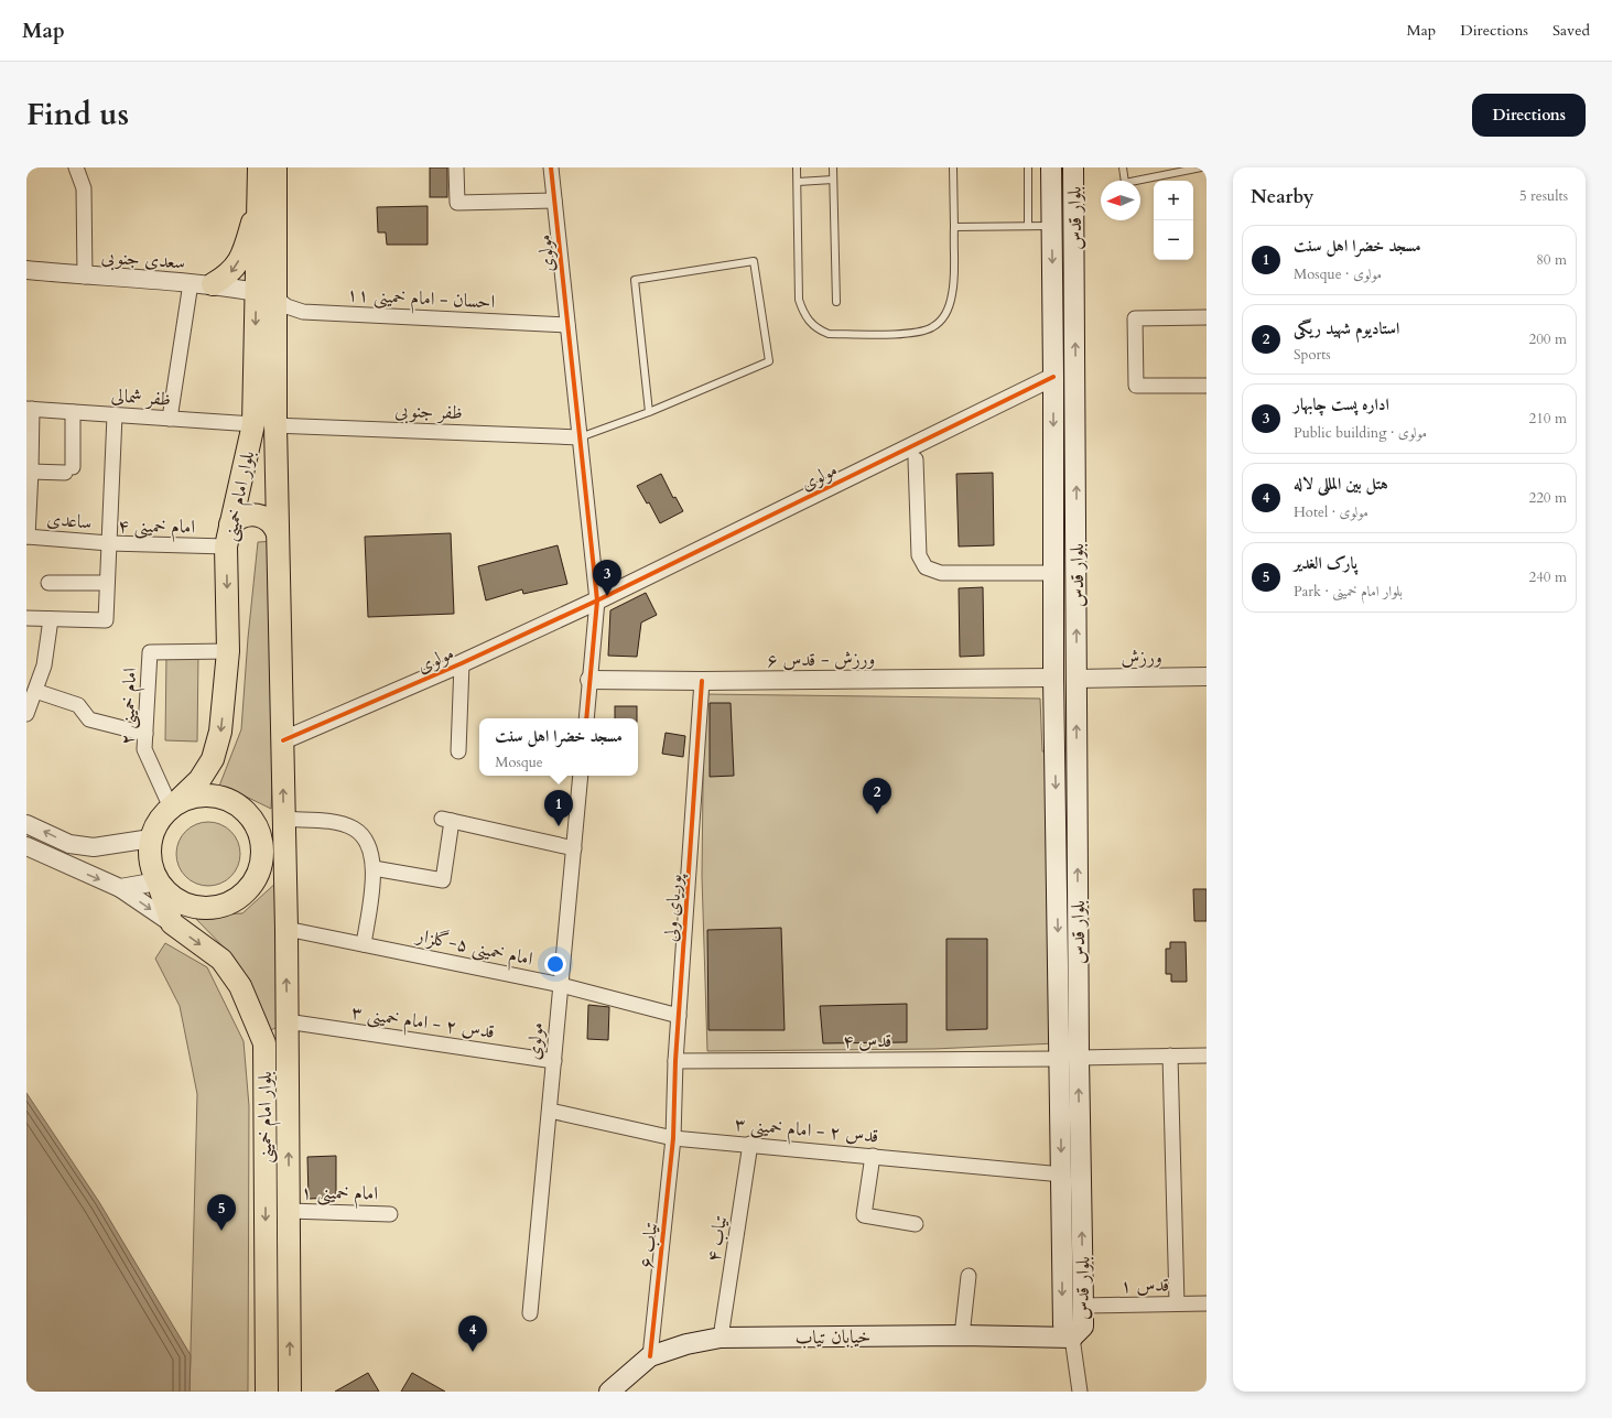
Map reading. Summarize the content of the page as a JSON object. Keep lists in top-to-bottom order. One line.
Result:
{"streets":{"main road":["بلوار قدس","بلوار امام خمینی","خیابان تیاب"],"street":["مولوی","سعدی جنوبی","احسان - امام خمینی ۱۱","ظفر شمالی","ظفر جنوبی","ساعدی","امام خمینی ۴","ورزش","ورزش - قدس ۶","امام خمینی ۲","پوریای ولی","امام خمینی ۵-گلزار","قدس ۲ - امام خمینی ۳","قدس ۴","امام خمینی ۱","تیاب ۴","تیاب ۶","قدس ۱"]},"crossings":[["بلوار قدس","مولوی"],["بلوار قدس","ورزش"],["بلوار قدس","ورزش - قدس ۶"],["بلوار قدس","قدس ۲ - امام خمینی ۳"],["بلوار قدس","قدس ۴"],["بلوار قدس","قدس ۱"],["بلوار قدس","خیابان تیاب"],["مولوی","احسان - امام خمینی ۱۱"],["مولوی","ظفر جنوبی"],["مولوی","بلوار امام خمینی"],["مولوی","ورزش - قدس ۶"],["مولوی","امام خمینی ۵-گلزار"],["مولوی","قدس ۲ - امام خمینی ۳"],["سعدی جنوبی","احسان - امام خمینی ۱۱"],["سعدی جنوبی","بلوار امام خمینی"],["احسان - امام خمینی ۱۱","بلوار امام خمینی"],["ظفر شمالی","بلوار امام خمینی"],["ظفر جنوبی","بلوار امام خمینی"],["بلوار امام خمینی","امام خمینی ۴"],["بلوار امام خمینی","امام خمینی ۲"],["بلوار امام خمینی","امام خمینی ۵-گلزار"],["بلوار امام خمینی","قدس ۲ - امام خمینی ۳"],["بلوار امام خمینی","امام خمینی ۱"],["ساعدی","امام خمینی ۴"],["ورزش - قدس ۶","پوریای ولی"],["پوریای ولی","امام خمینی ۵-گلزار"],["پوریای ولی","قدس ۲ - امام خمینی ۳"],["پوریای ولی","قدس ۴"],["پوریای ولی","تیاب ۶"],["قدس ۲ - امام خمینی ۳","تیاب ۴"],["قدس ۲ - امام خمینی ۳","تیاب ۶"],["تیاب ۴","خیابان تیاب"],["تیاب ۶","خیابان تیاب"]],"north":"left","page":{"header":"Map","nav":["Map","Directions","Saved"],"title":"Find us","buttons":"Directions","heading":["Nearby","5 results"],"map_buttons":["+","−"],"list":[{"mark":"1","name":"مسجد خضرا اهل سنت","note":"Mosque · مولوی","value":"80 m"},{"mark":"2","name":"استادیوم شهید ریگی","note":"Sports","value":"200 m"},{"mark":"3","name":"اداره پست چابهار","note":"Public building · مولوی","value":"210 m"},{"mark":"4","name":"هتل بین المللی لاله","note":"Hotel · مولوی","value":"220 m"},{"mark":"5","name":"پارک الغدیر","note":"Park · بلوار امام خمینی","value":"240 m"}],"pins":["3","2","1","5","4"],"popup":["مسجد خضرا اهل سنت","Mosque"]}}
